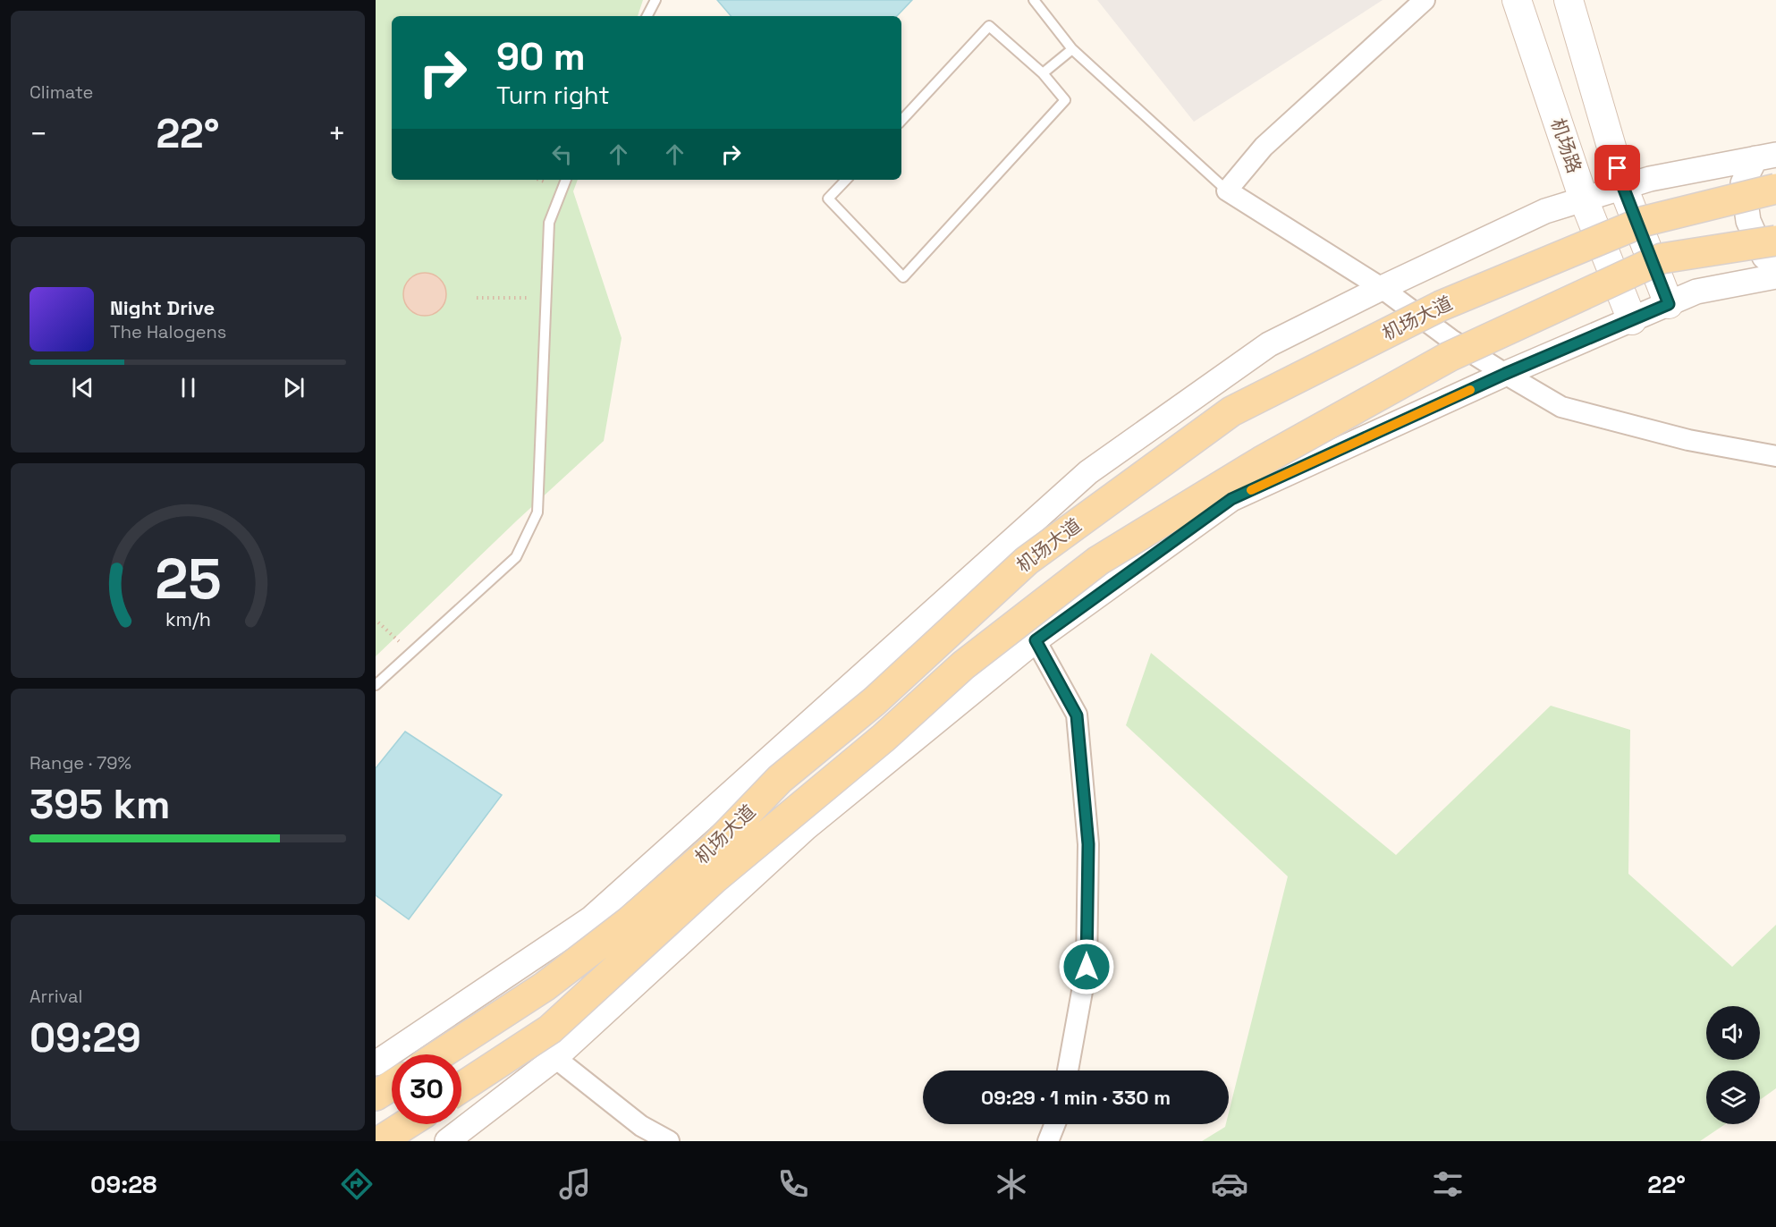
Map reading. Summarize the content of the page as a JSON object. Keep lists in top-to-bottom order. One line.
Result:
{"streets":{"main road":["机场路","机场大道"]},"page":{"tile":["Climate",["Range · 79%","395 km"],["Arrival","09:29"]],"turn":["90 m","Turn right"],"heat":["−","22°","+"],"song":["Night Drive","The Halogens"],"limit":"30","trip":"09:29 · 1 min · 330 m","tabs":["09:28","22°"],"gauge":["25","km/h"]}}
